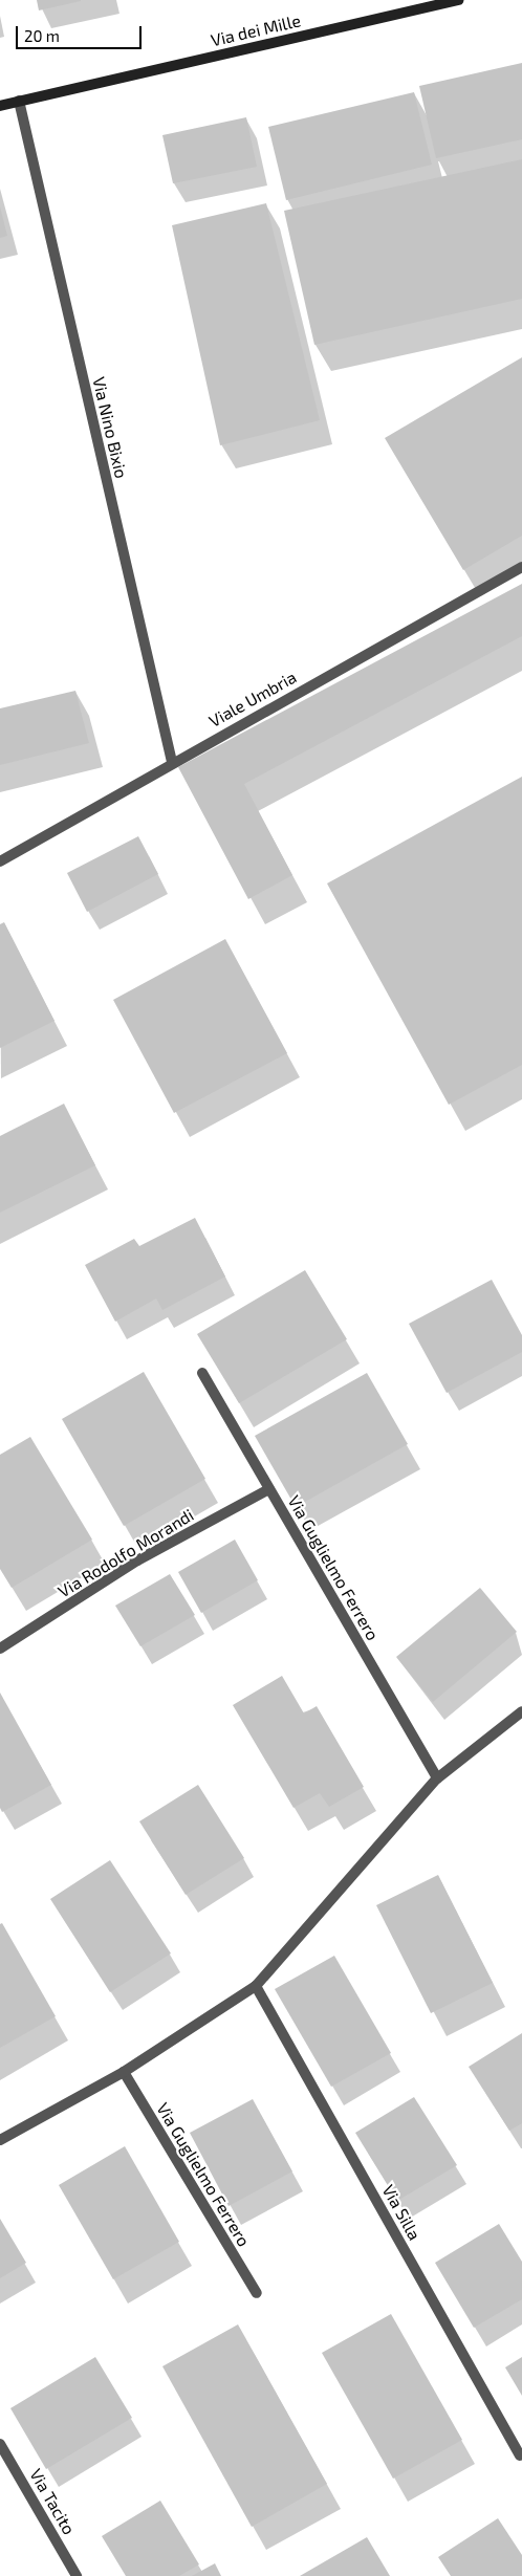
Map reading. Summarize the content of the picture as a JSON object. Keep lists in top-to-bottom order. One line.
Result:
{"streets":{"main road":["Via dei Mille"],"street":["Via Nino Bixio","Viale Umbria","Via Rodolfo Morandi","Via Guglielmo Ferrero","Via Silla","Via Tacito"]},"crossings":[["Via dei Mille","Via Nino Bixio"],["Via Nino Bixio","Viale Umbria"],["Via Rodolfo Morandi","Via Guglielmo Ferrero"]],"scale_bar":"20 m"}
